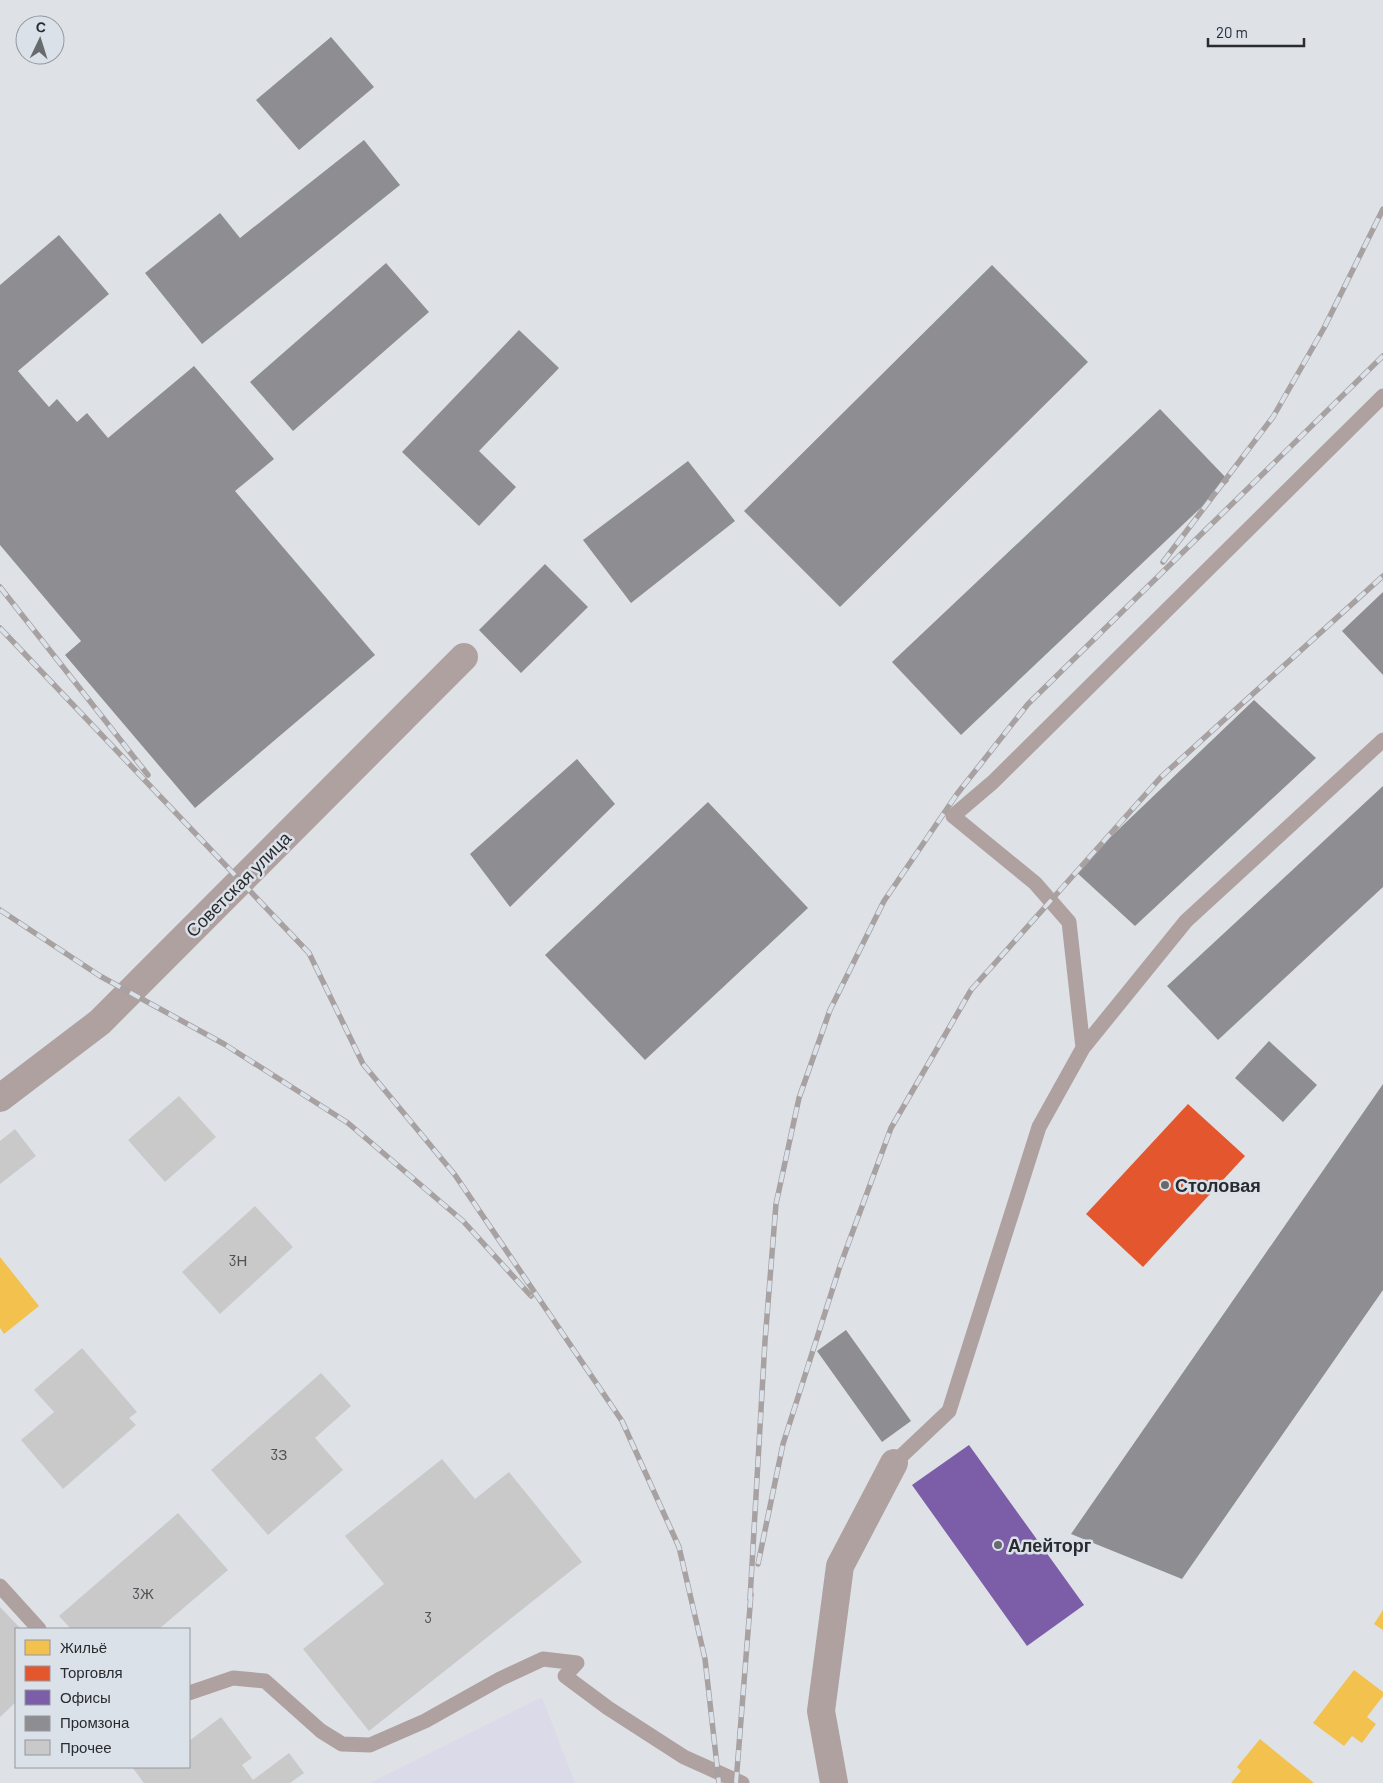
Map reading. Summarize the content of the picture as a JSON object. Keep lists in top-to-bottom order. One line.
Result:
{"streets":{"street":["Советская улица"]},"places":["Столовая","Алейторг"],"house_numbers":["3Н","3З","3Ж","3"],"legend":["Жильё","Торговля","Офисы","Промзона","Прочее"],"scale_bar":"20 m","north":"top"}
